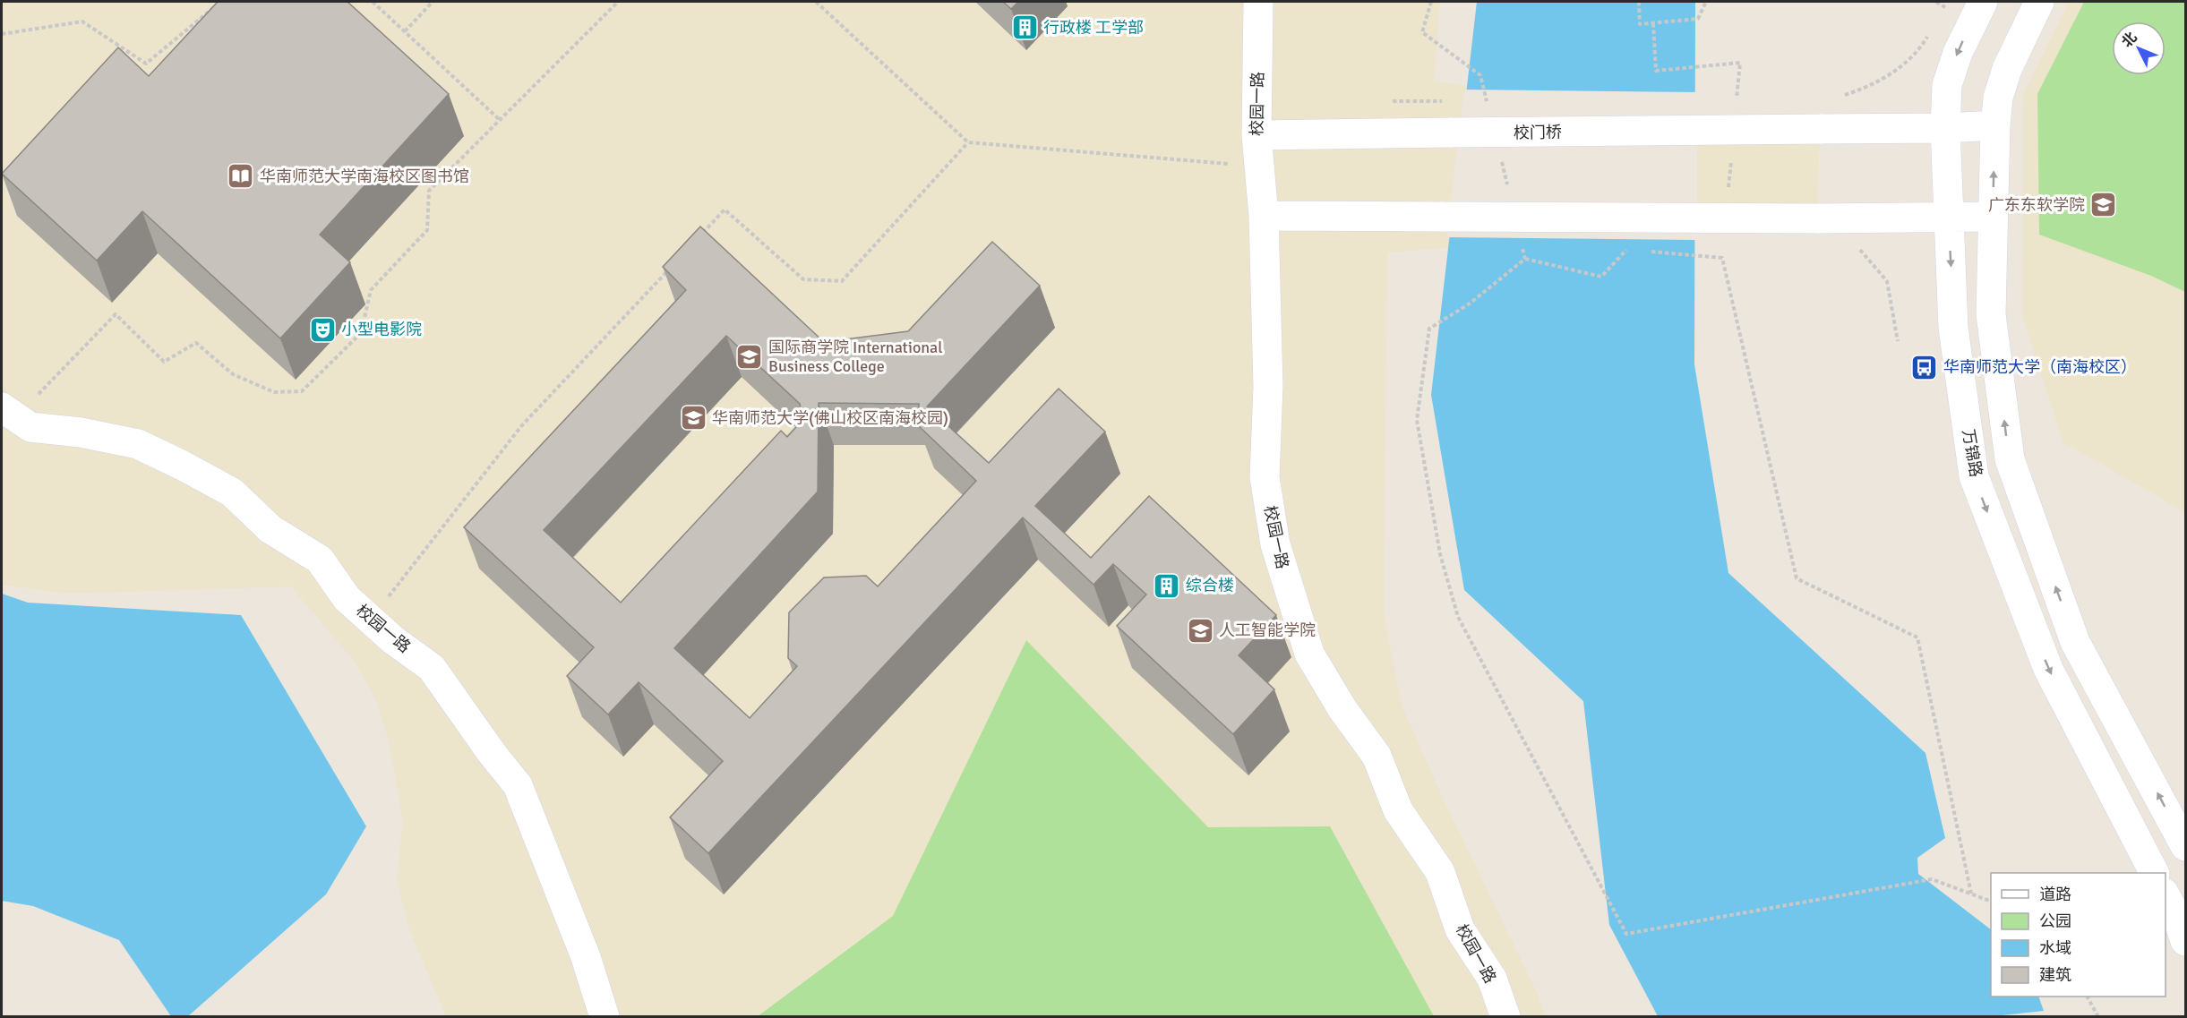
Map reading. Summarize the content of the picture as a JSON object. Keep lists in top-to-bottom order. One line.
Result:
{"streets":{"street":["校园一路","校门桥","万锦路"]},"crossings":[["校园一路","校门桥"],["校门桥","万锦路"]],"places":{"building":["行政楼 工学部","综合楼"],"library":["华南师范大学南海校区图书馆"],"school or university":["广东东软学院","国际商学院 International Business College","华南师范大学(佛山校区南海校园)","人工智能学院"],"theatre":["小型电影院"],"bus stop":["华南师范大学（南海校区）"]},"legend":["道路","公园","水域","建筑"],"north":"top left"}
